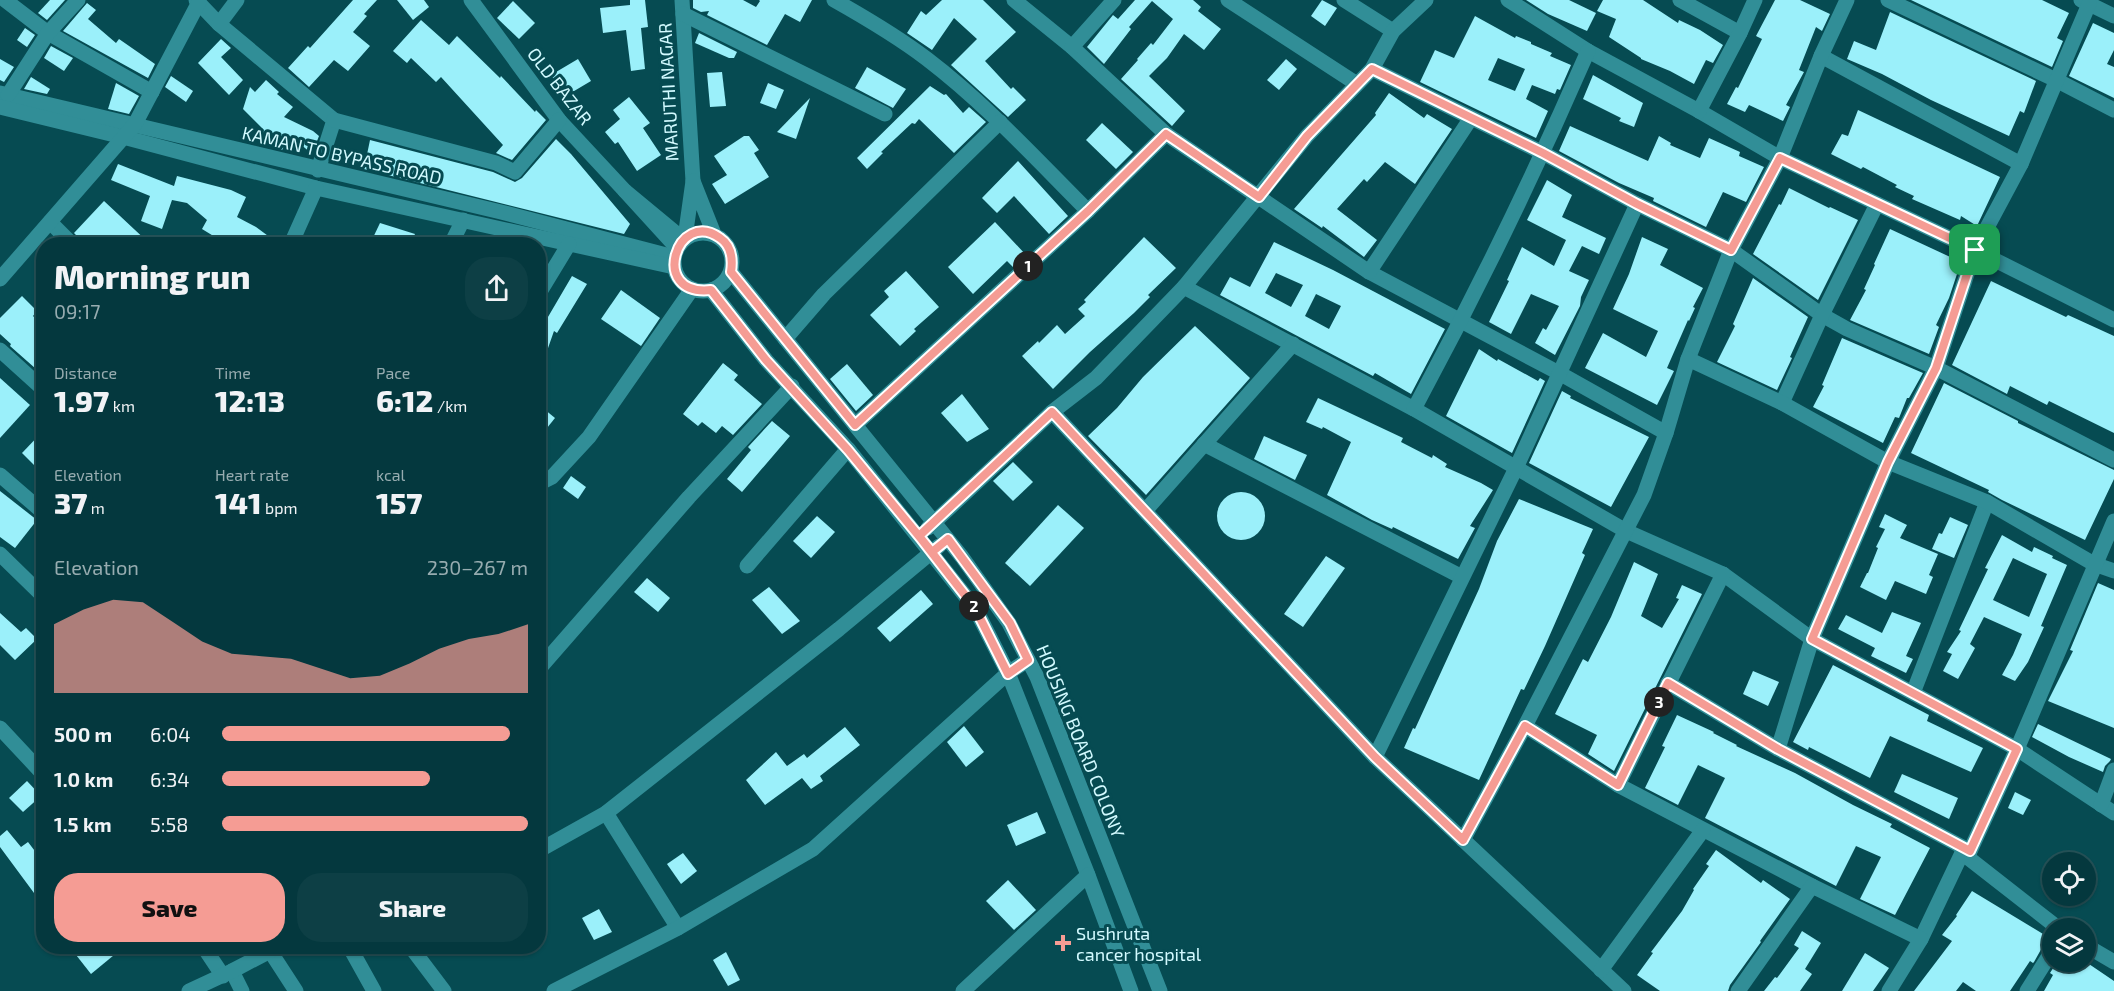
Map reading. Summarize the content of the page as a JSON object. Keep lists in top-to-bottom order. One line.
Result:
{"streets":{"street":["OLD BAZAR","MARUTHI NAGAR","KAMAN TO BYPASS ROAD","HOUSING BOARD COLONY"]},"crossings":[["OLD BAZAR","KAMAN TO BYPASS ROAD"],["OLD BAZAR","HOUSING BOARD COLONY"],["KAMAN TO BYPASS ROAD","HOUSING BOARD COLONY"]],"places":{"health":["Sushruta cancer hospital"]},"page":{"heading":["Morning run","09:17"],"pins":["1","2","3"],"stats":[["Distance","1.97 km"],["Time","12:13"],["Pace","6:12 /km"],["Elevation","37 m"],["Heart rate","141 bpm"],["kcal","157"]],"chart":["Elevation","230–267 m"],"list":[{"name":"500 m","note":"6:04"},{"name":"1.0 km","note":"6:34"},{"name":"1.5 km","note":"5:58"}],"buttons":["Save","Share"]}}
